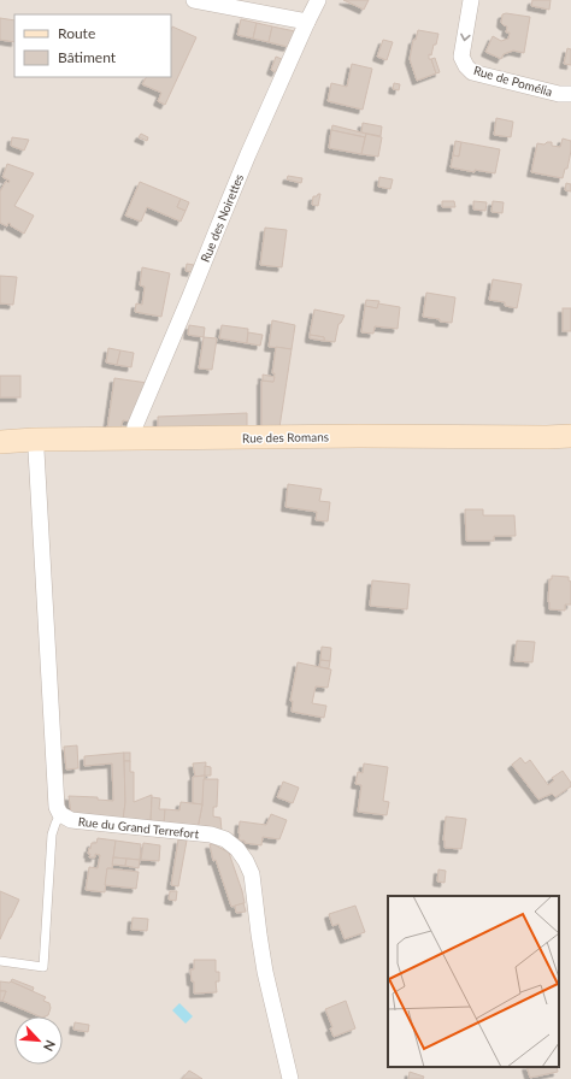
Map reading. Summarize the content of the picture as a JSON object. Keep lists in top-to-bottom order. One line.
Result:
{"streets":{"street":["Rue de Pomélia","Rue des Noirettes","Rue des Romans","Rue du Grand Terrefort"]},"crossings":[["Rue des Noirettes","Rue des Romans"],["Rue des Romans","Rue du Grand Terrefort"]],"legend":["Route","Bâtiment"],"north":"bottom right"}
